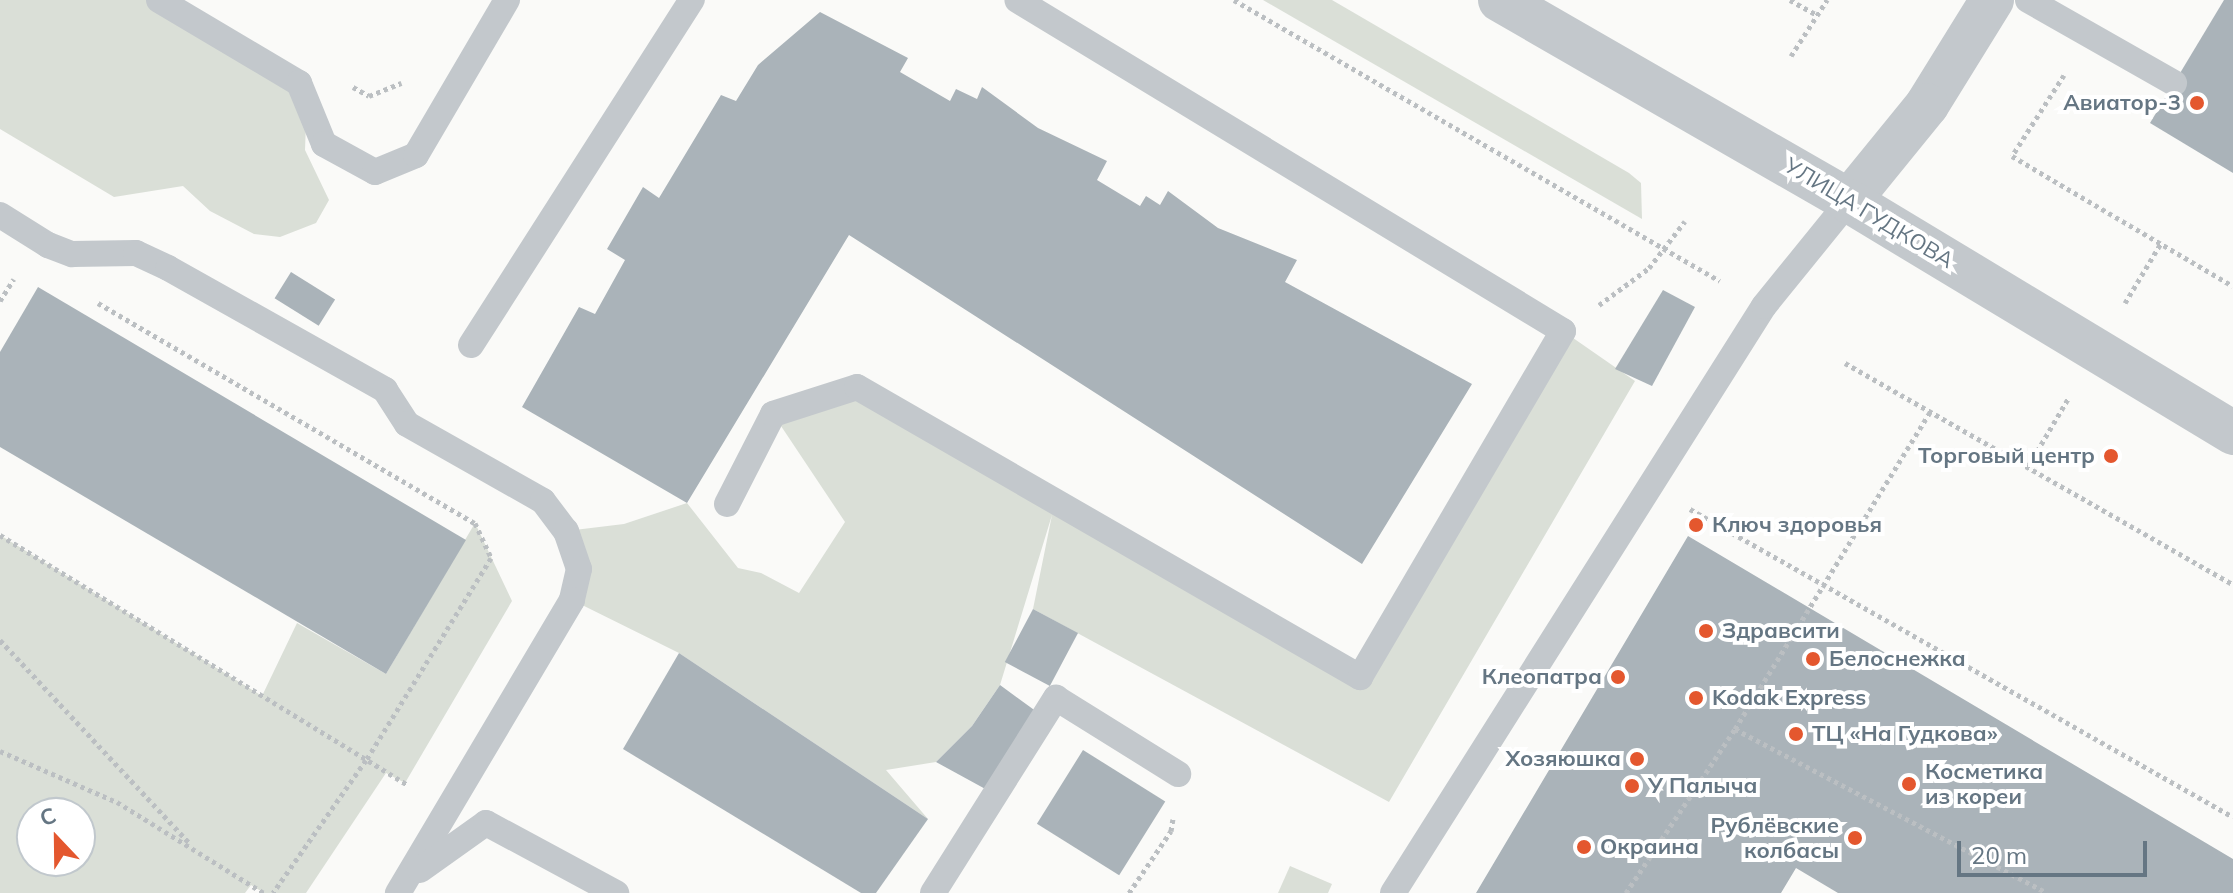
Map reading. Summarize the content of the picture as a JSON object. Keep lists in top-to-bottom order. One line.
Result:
{"streets":{"street":["УЛИЦА ГУДКОВА"]},"places":["Авиатор-3","Торговый центр","Ключ здоровья","Здравсити","Белоснежка","Клеопатра","Kodak Express","ТЦ «На Гудкова»","Хозяюшка","Косметика из кореи","У Палыча","Рублёвские колбасы","Окраина"],"scale_bar":"20 m","north":"top"}
